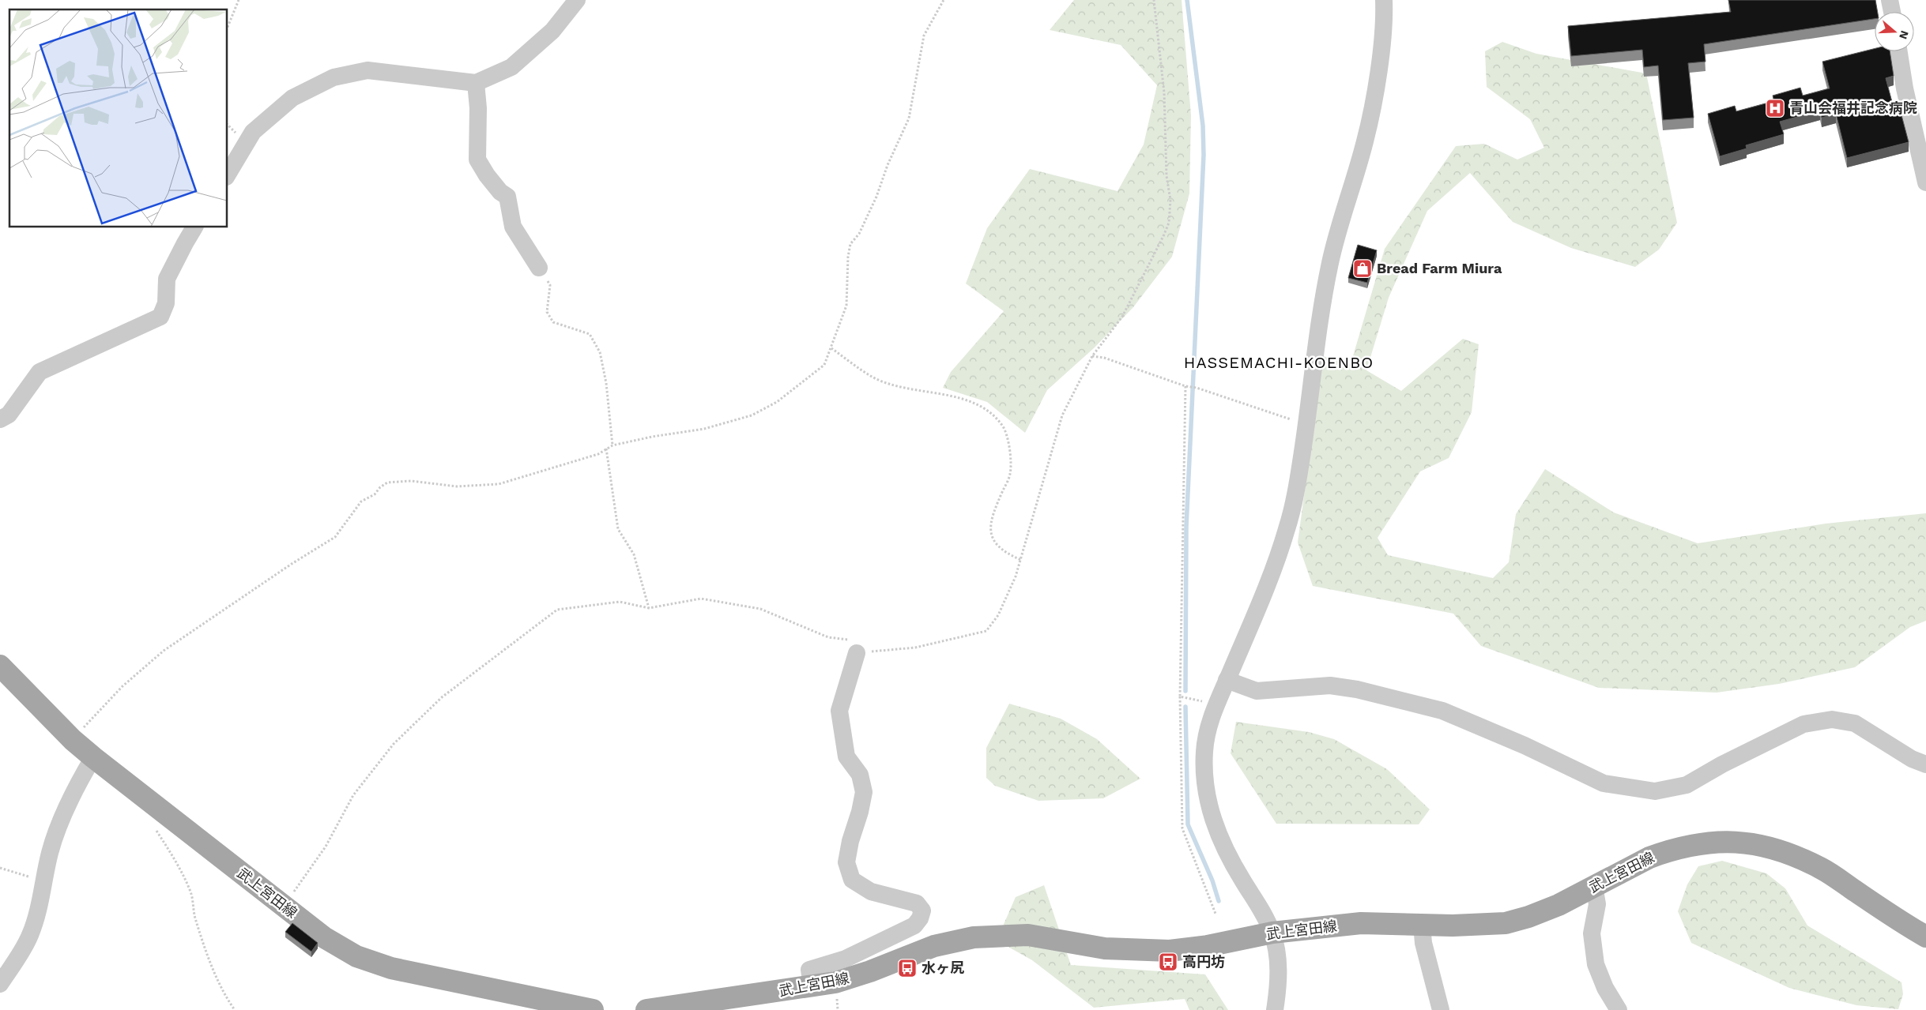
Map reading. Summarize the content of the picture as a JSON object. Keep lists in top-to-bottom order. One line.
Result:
{"streets":{"main road":["武上宮田線"]},"districts":["HASSEMACHI-KOENBO"],"places":{"hospital":["青山会福井記念病院"],"shop":["Bread Farm Miura"],"bus stop":["高円坊","水ヶ尻"]},"north":"right"}
